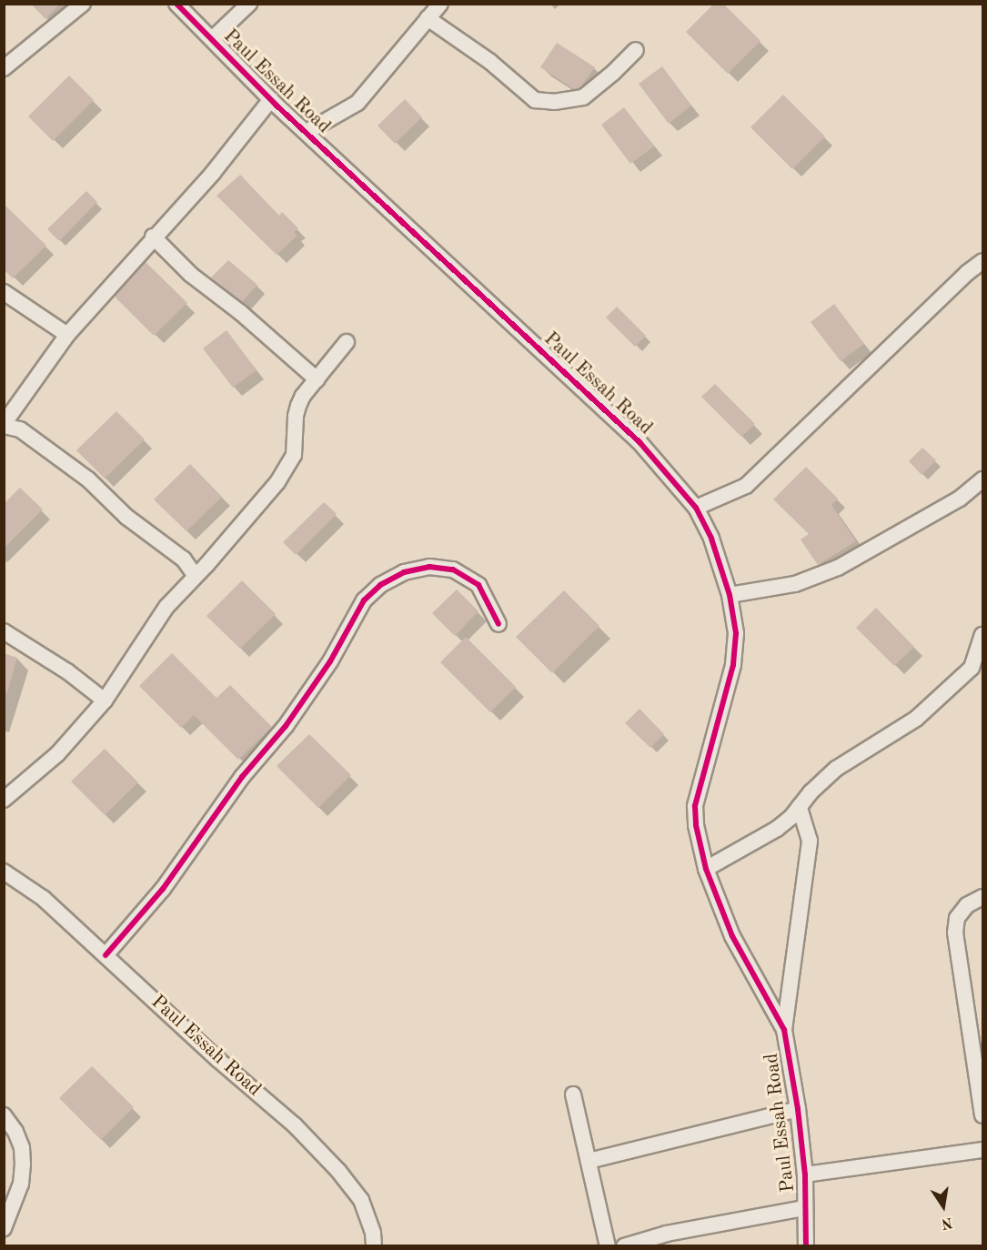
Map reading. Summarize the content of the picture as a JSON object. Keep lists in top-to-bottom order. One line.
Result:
{"streets":{"street":["Paul Essah Road"]},"north":"bottom"}
